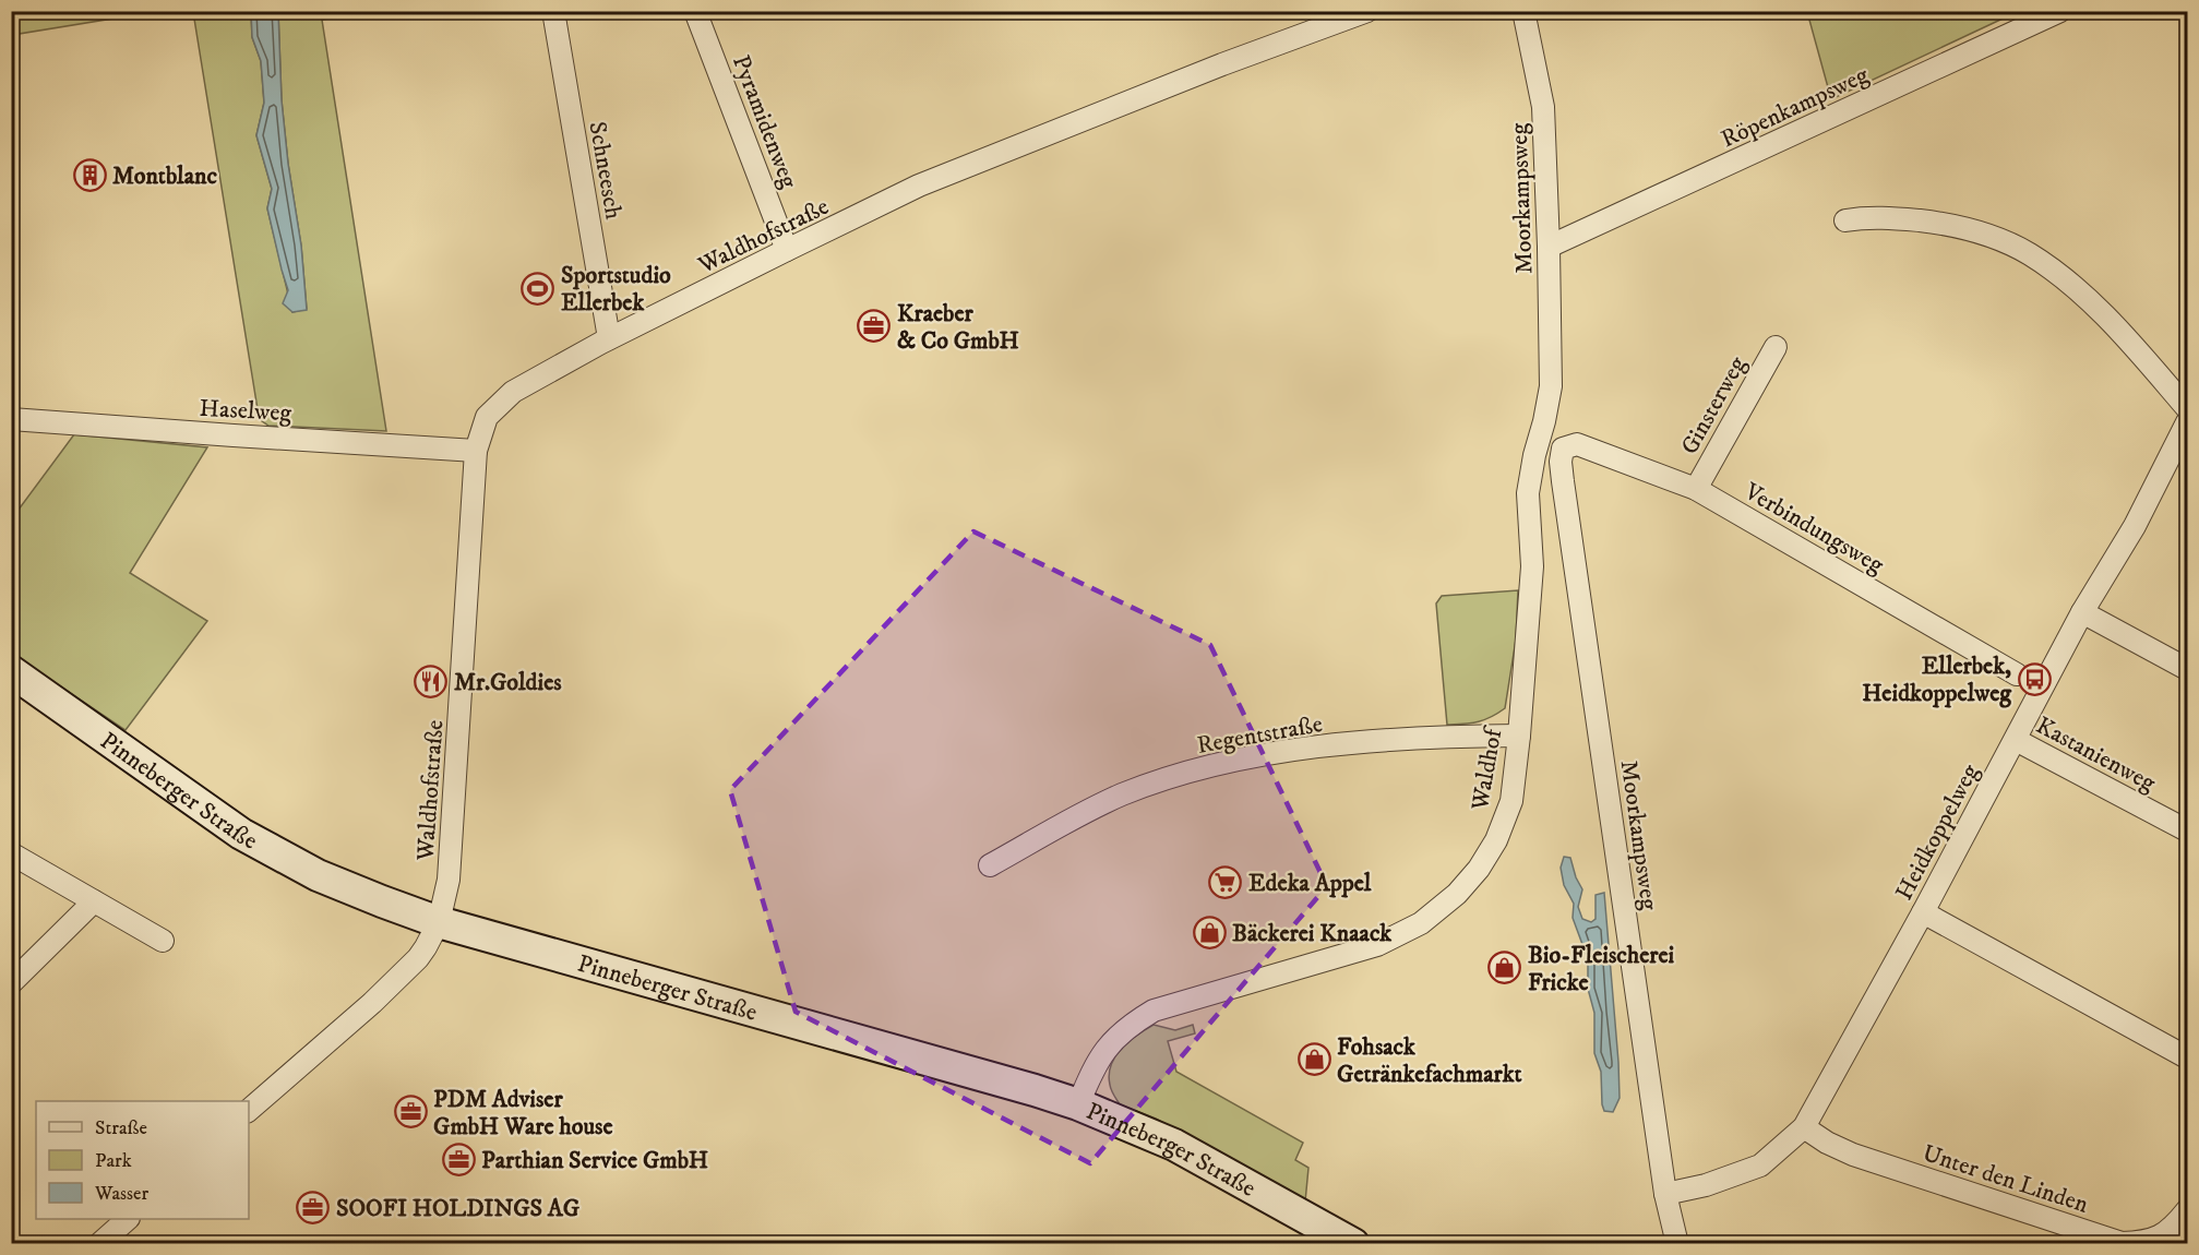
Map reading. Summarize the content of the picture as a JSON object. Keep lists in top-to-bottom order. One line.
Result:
{"streets":{"main road":["Pinneberger Straße"],"street":["Röpenkampsweg","Pyramidenweg","Schneesch","Moorkampsweg","Waldhofstraße","Ginsterweg","Haselweg","Verbindungsweg","Regentstraße","Kastanienweg","Waldhof","Heidkoppelweg","Unter den Linden"]},"crossings":[["Röpenkampsweg","Moorkampsweg"],["Pyramidenweg","Waldhofstraße"],["Schneesch","Waldhofstraße"],["Moorkampsweg","Verbindungsweg"],["Moorkampsweg","Waldhof"],["Moorkampsweg","Heidkoppelweg"],["Waldhofstraße","Haselweg"],["Waldhofstraße","Pinneberger Straße"],["Ginsterweg","Verbindungsweg"],["Regentstraße","Waldhof"],["Kastanienweg","Heidkoppelweg"],["Waldhof","Pinneberger Straße"],["Heidkoppelweg","Unter den Linden"]],"places":{"building":["Montblanc"],"sports":["Sportstudio Ellerbek"],"office":["Kraeber & Co GmbH","PDM Adviser GmbH Ware house","Parthian Service GmbH","SOOFI HOLDINGS AG"],"bus stop":["Ellerbek, Heidkoppelweg"],"restaurant":["Mr.Goldies"],"supermarket":["Edeka Appel"],"shop":["Bäckerei Knaack","Bio-Fleischerei Fricke","Fohsack Getränkefachmarkt"]},"legend":["Straße","Park","Wasser"]}
